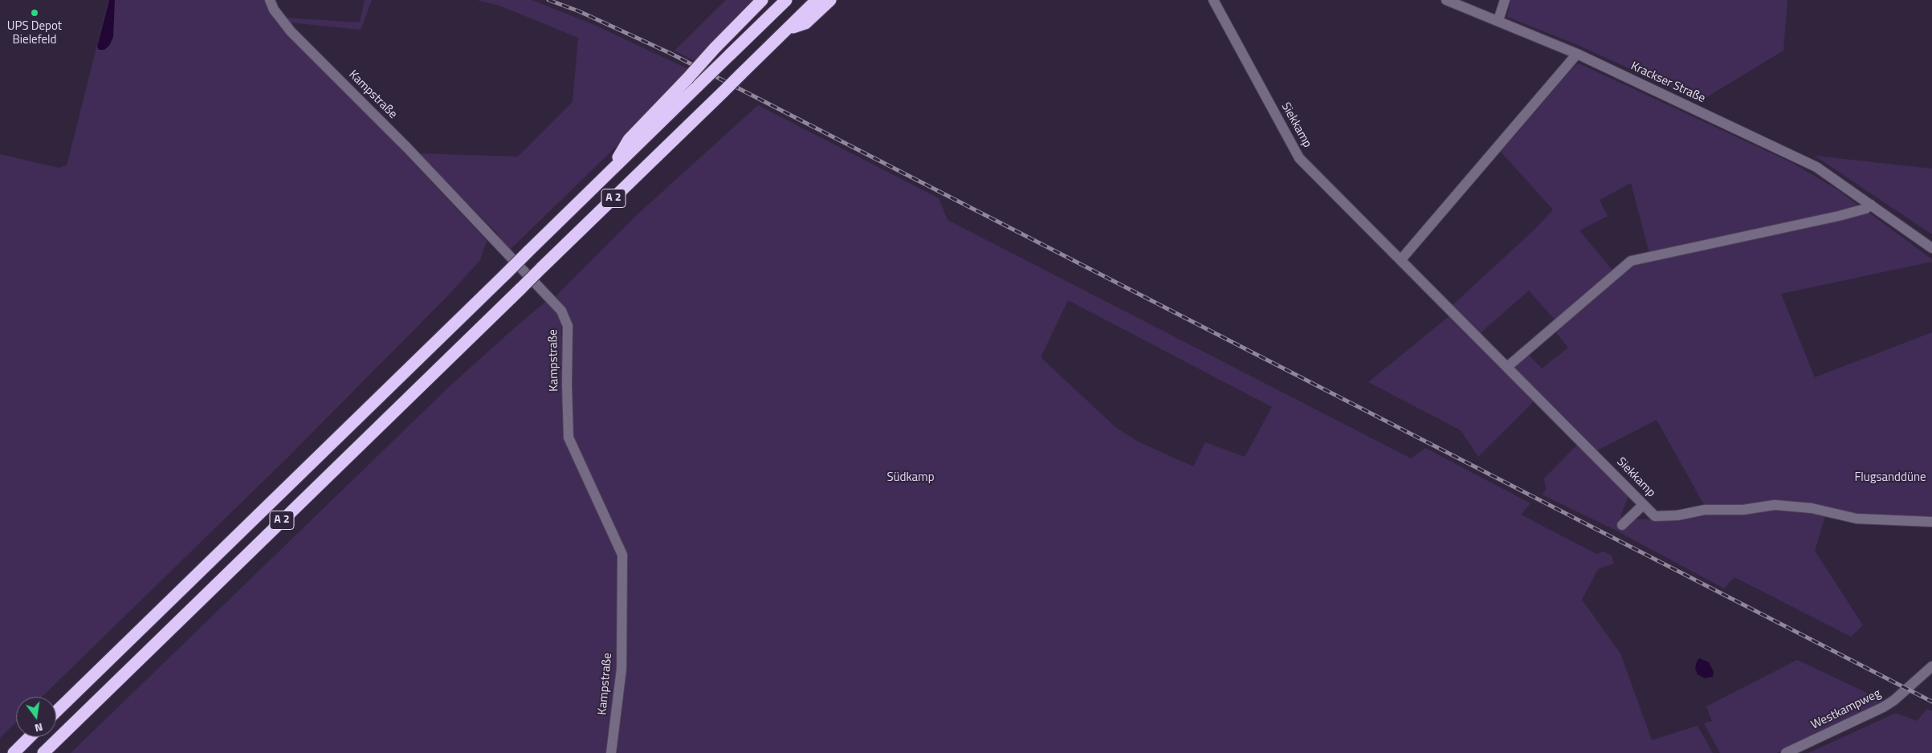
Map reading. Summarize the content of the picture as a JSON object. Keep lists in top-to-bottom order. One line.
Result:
{"streets":{"highway":["A 2"],"street":["Krackser Straße","Kampstraße","Siekkamp","Westkampweg"]},"parks":["Südkamp","Flugsanddüne"],"places":["UPS Depot Bielefeld"],"north":"bottom"}
